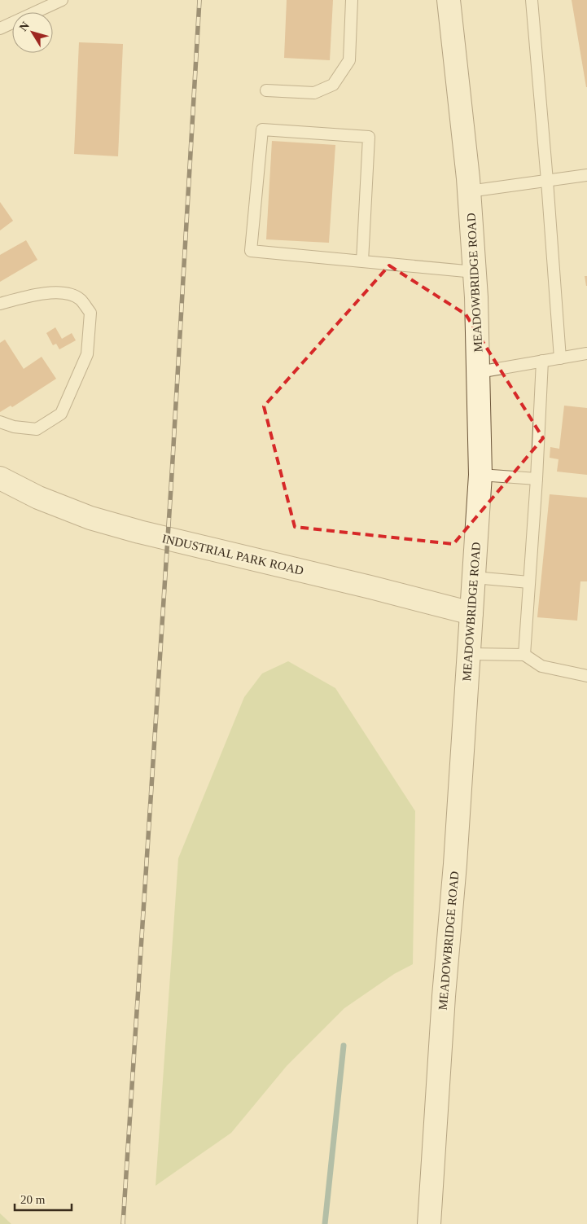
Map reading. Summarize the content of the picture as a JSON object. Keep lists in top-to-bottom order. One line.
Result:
{"streets":{"main road":["MEADOWBRIDGE ROAD","INDUSTRIAL PARK ROAD"]},"crossings":[["MEADOWBRIDGE ROAD","INDUSTRIAL PARK ROAD"]],"scale_bar":"20 m","north":"top left"}
